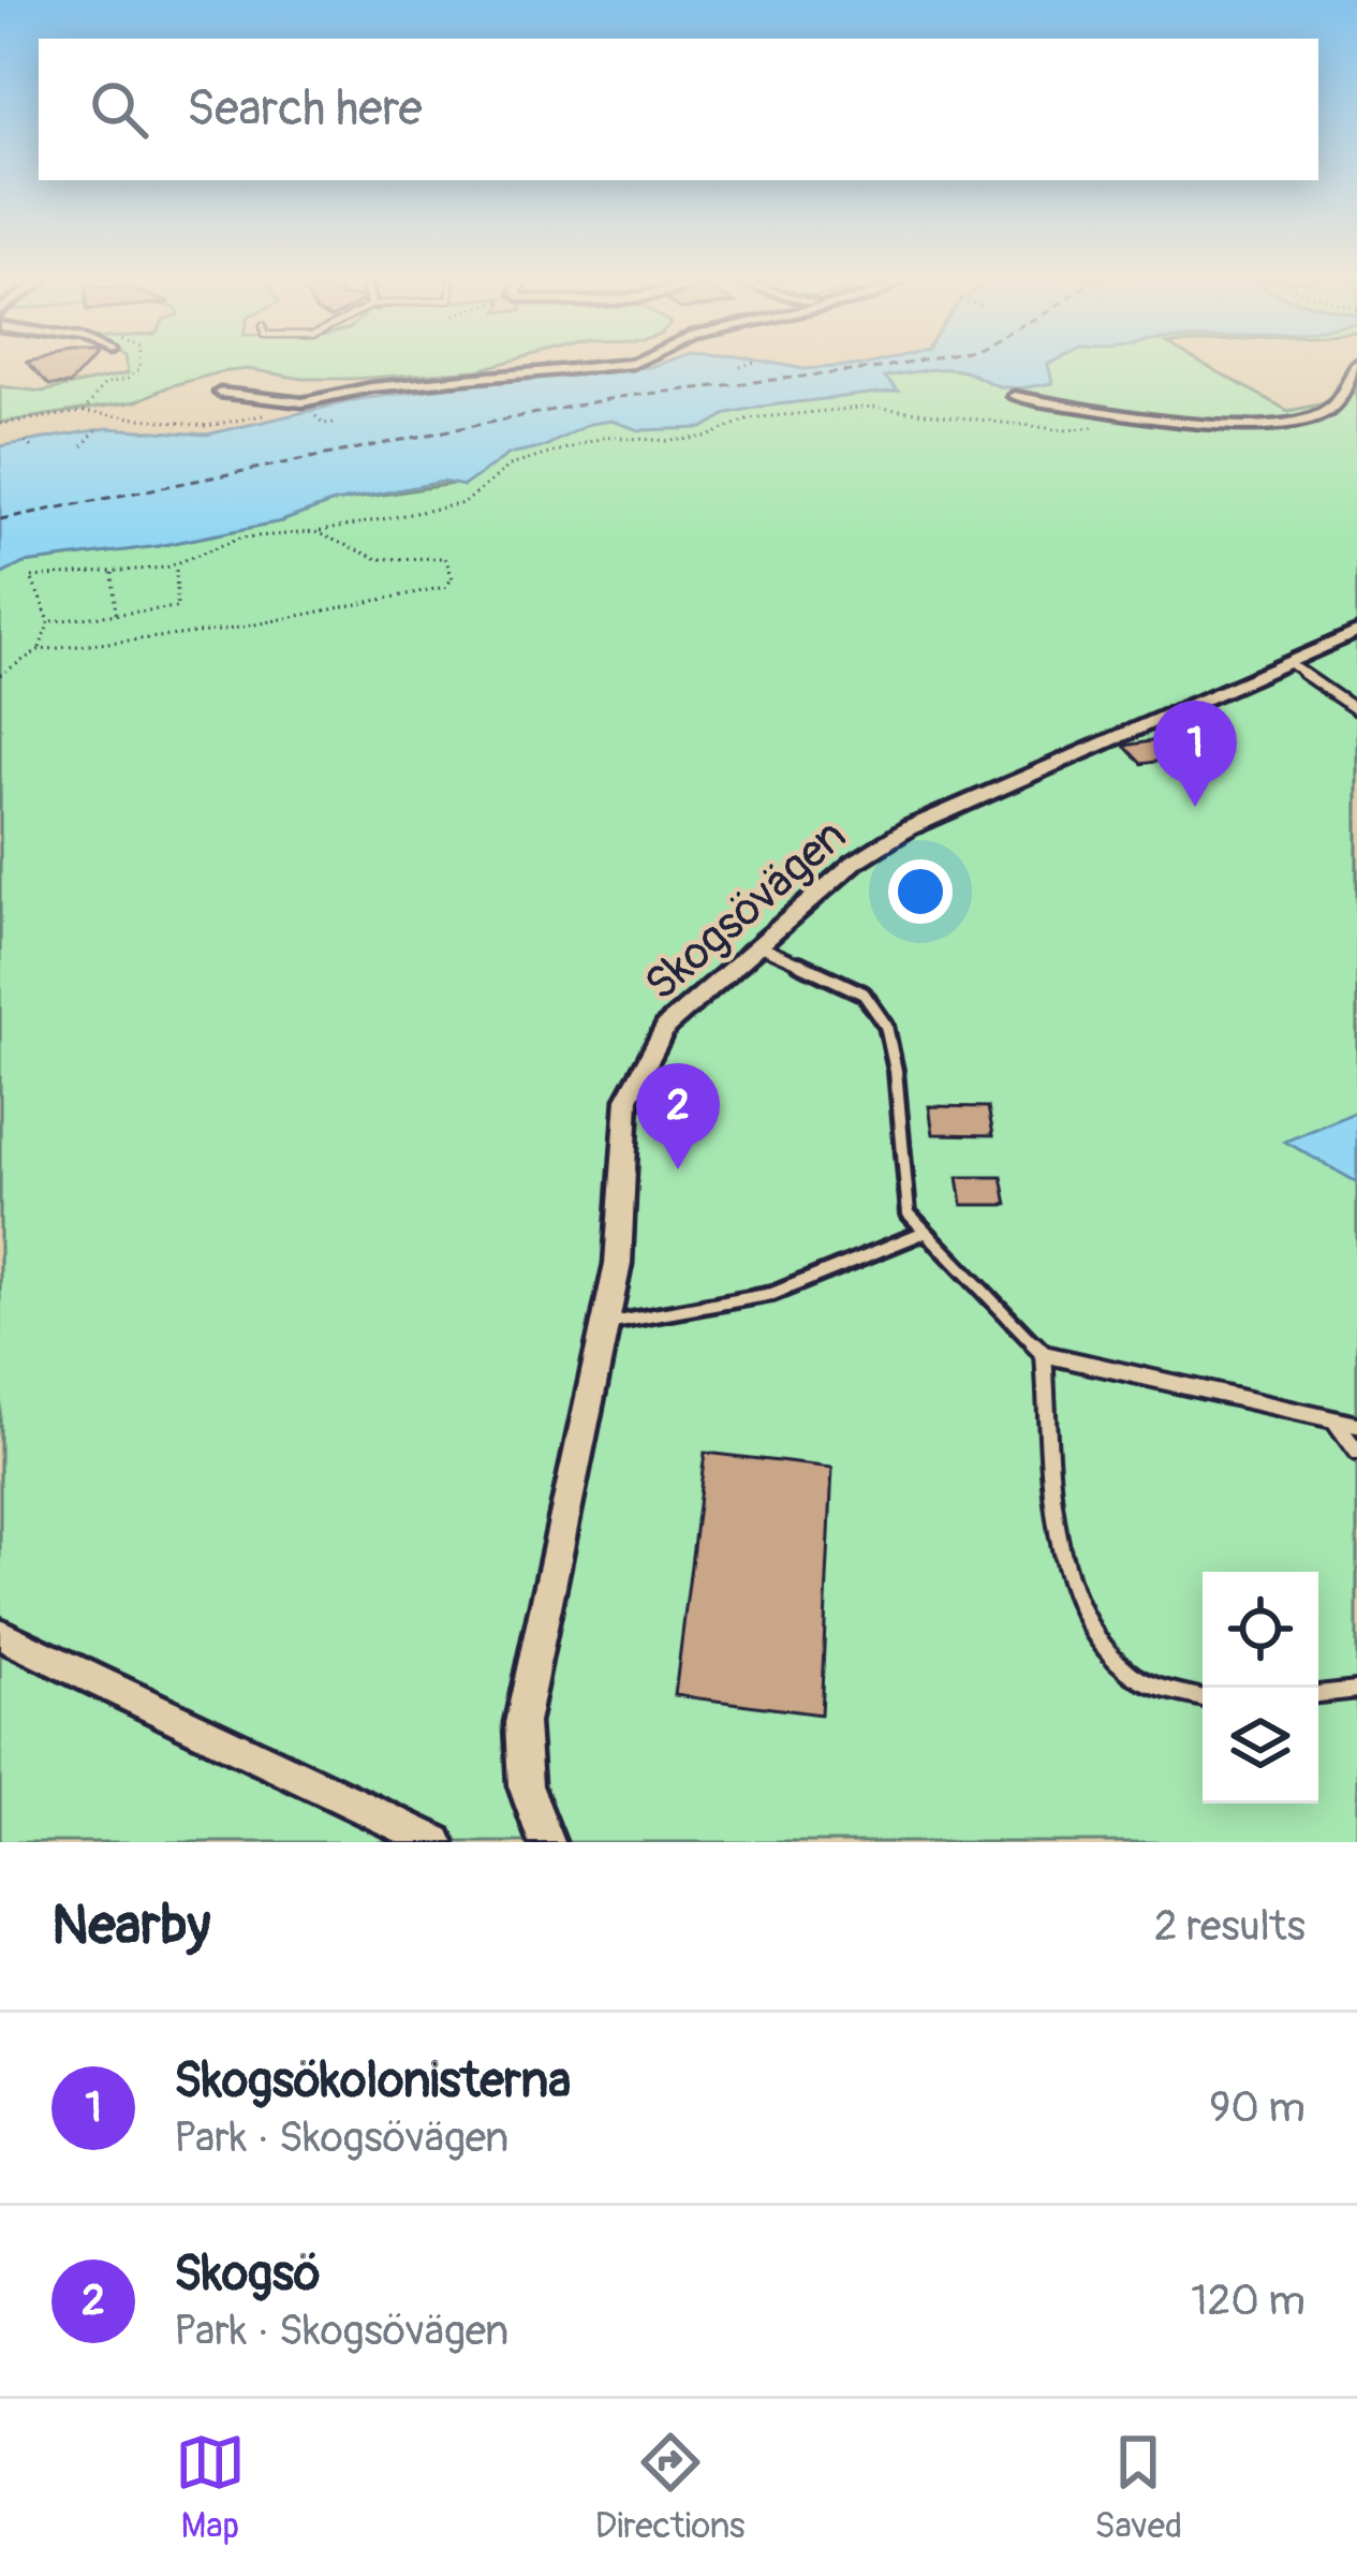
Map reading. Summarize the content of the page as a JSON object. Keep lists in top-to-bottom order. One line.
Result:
{"streets":{"street":["Skogsövägen"]},"page":{"search":"Search here","pins":["1","2"],"heading":["Nearby","2 results"],"list":[{"mark":"1","name":"Skogsökolonisterna","note":"Park · Skogsövägen","value":"90 m"},{"mark":"2","name":"Skogsö","note":"Park · Skogsövägen","value":"120 m"}],"nav":["Map","Directions","Saved"]}}
